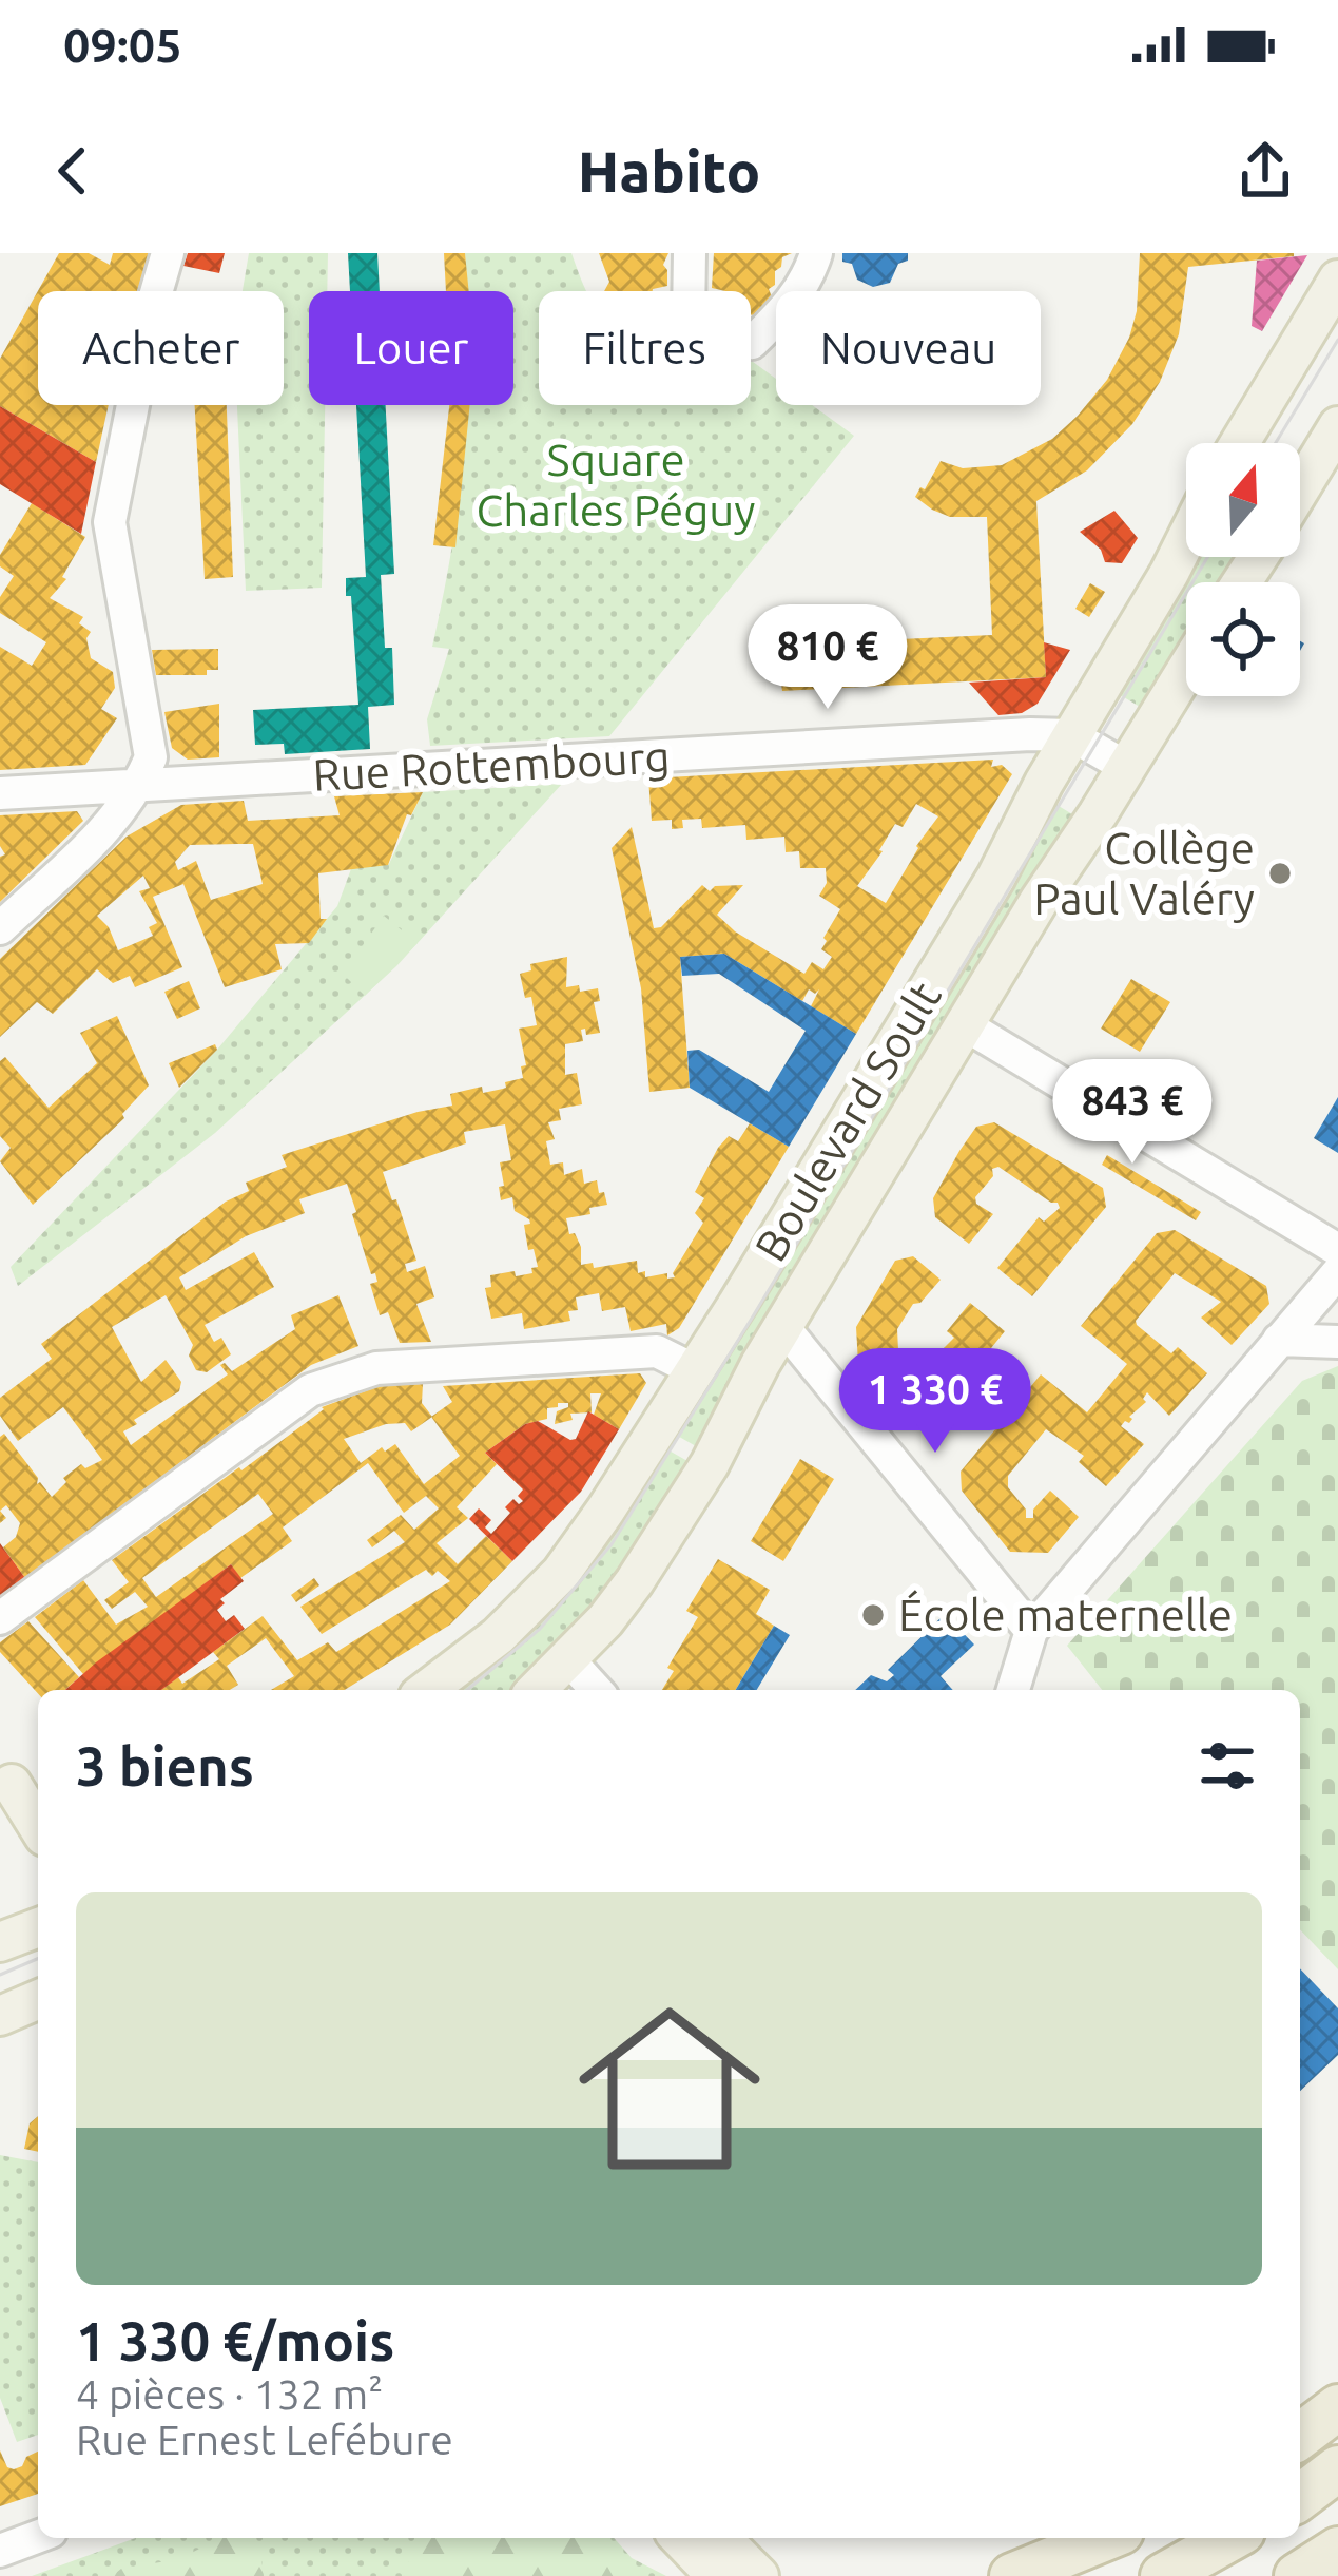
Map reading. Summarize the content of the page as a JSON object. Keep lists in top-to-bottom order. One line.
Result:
{"streets":{"main road":["Boulevard Soult"],"street":["Rue Rottembourg"]},"crossings":[["Rue Rottembourg","Boulevard Soult"]],"parks":["Square Charles Péguy"],"places":["Collège Paul Valéry","École maternelle"],"north":"top","page":{"status":"09:05","header":"Habito","chip":["Acheter","Louer","Filtres","Nouveau"],"price":["810 €","843 €","1 330 €"],"heading":"3 biens","list":[{"name":"1 330 €/mois","note":"4 pièces · 132 m² · Rue Ernest Lefébure"}]}}
